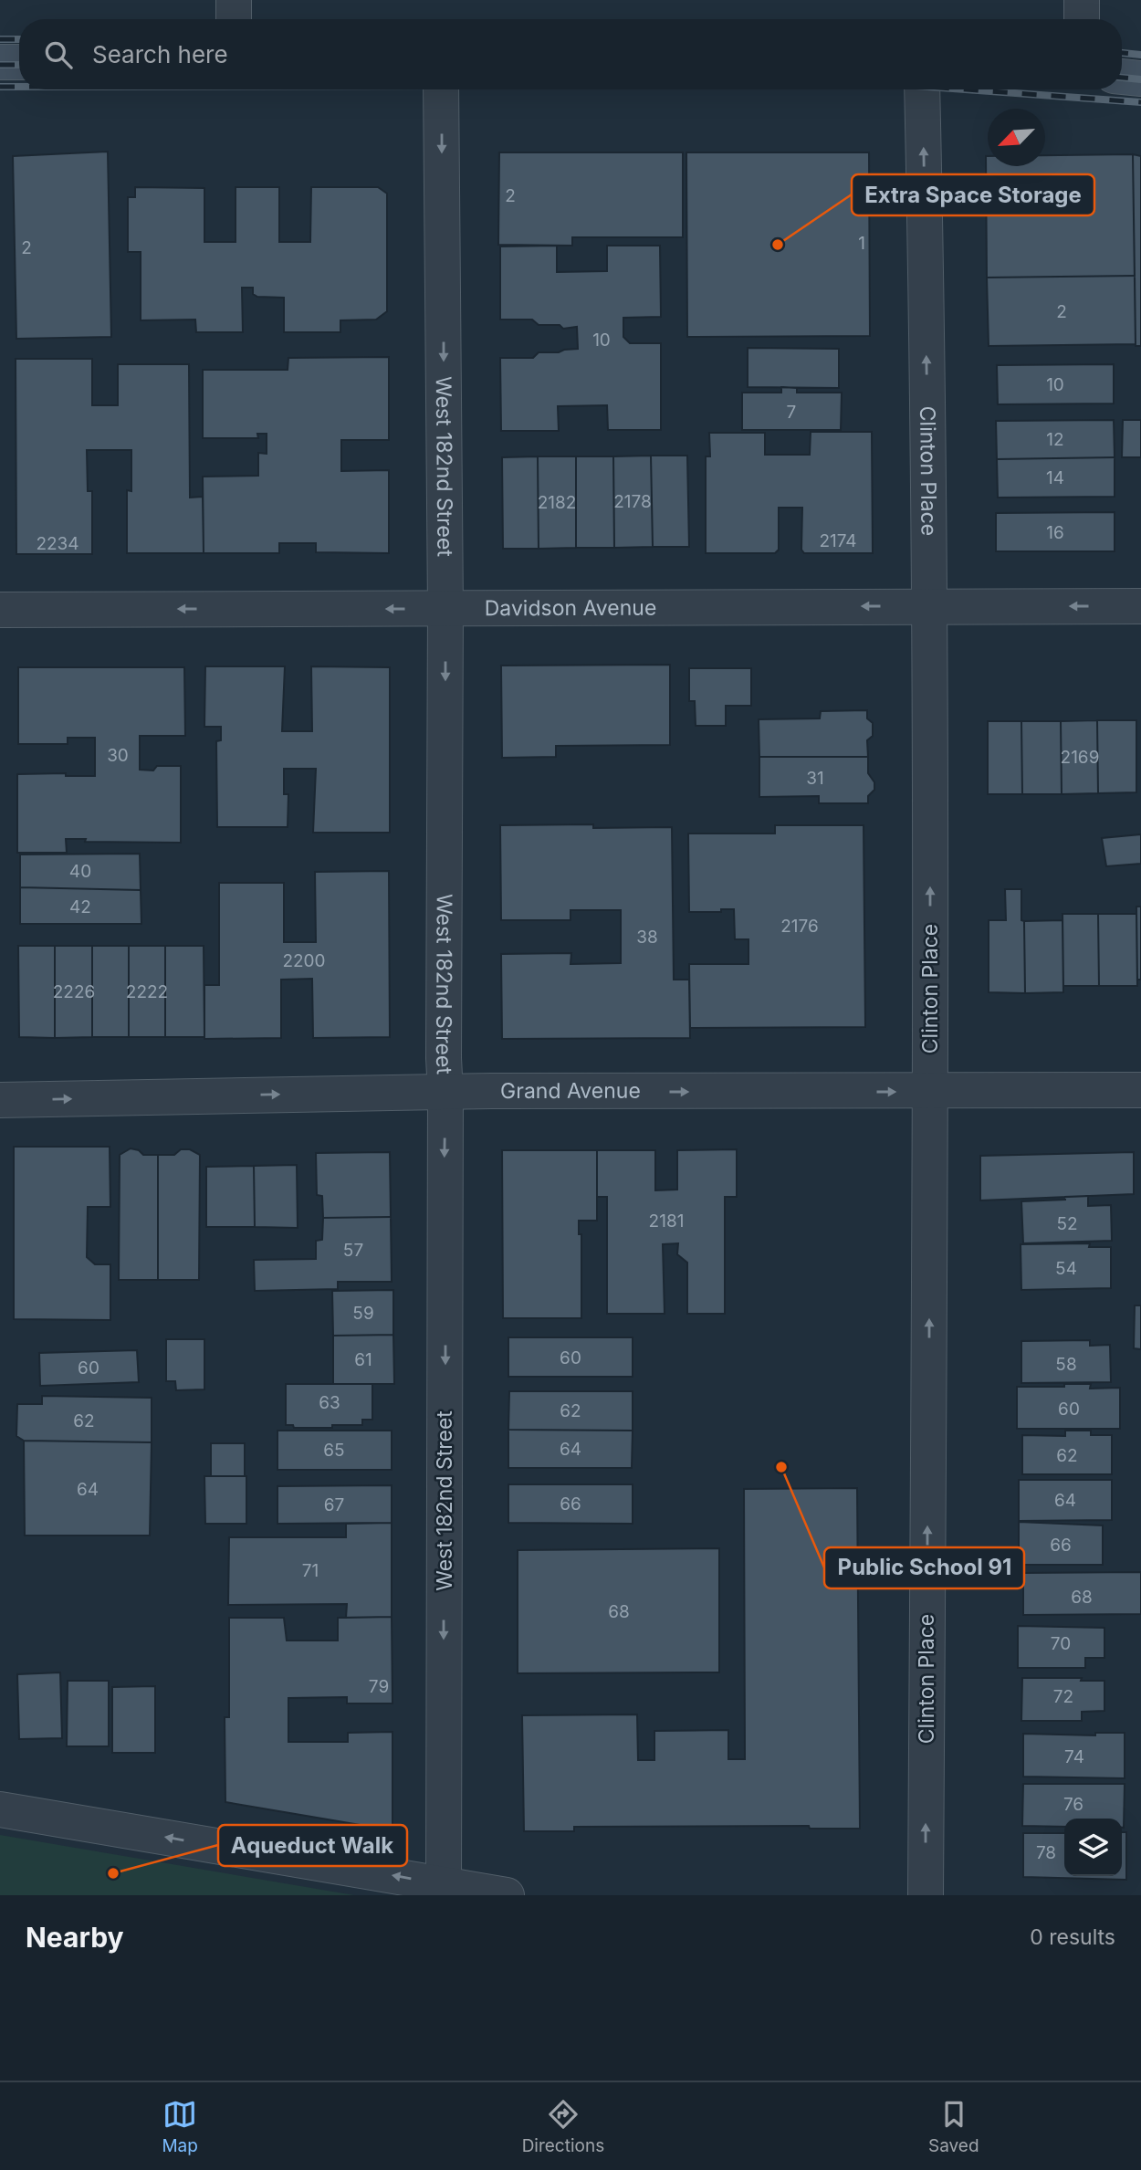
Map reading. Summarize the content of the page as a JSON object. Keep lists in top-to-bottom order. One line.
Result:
{"streets":{"street":["West 182nd Street","Clinton Place","Davidson Avenue","Grand Avenue"]},"crossings":[["West 182nd Street","Davidson Avenue"],["West 182nd Street","Grand Avenue"],["Clinton Place","Davidson Avenue"],["Clinton Place","Grand Avenue"]],"one_way":["West 182nd Street","Clinton Place","Davidson Avenue","Grand Avenue"],"places":["Extra Space Storage","Public School 91","Aqueduct Walk"],"house_numbers":["2","1","2","2","10","10","7","12","14","2178","2182","16","2174","2234","30","2169","31","40","42","2176","38","2200","2226","2222","2181","52","57","54","59","60","61","58","60","63","60","62","62","64","65","62","64","64","66","67","66","71","68","68","70","79","72","74","76","78"],"north":"bottom left","page":{"search":"Search here","heading":["Nearby","0 results"],"nav":["Map","Directions","Saved"]}}
